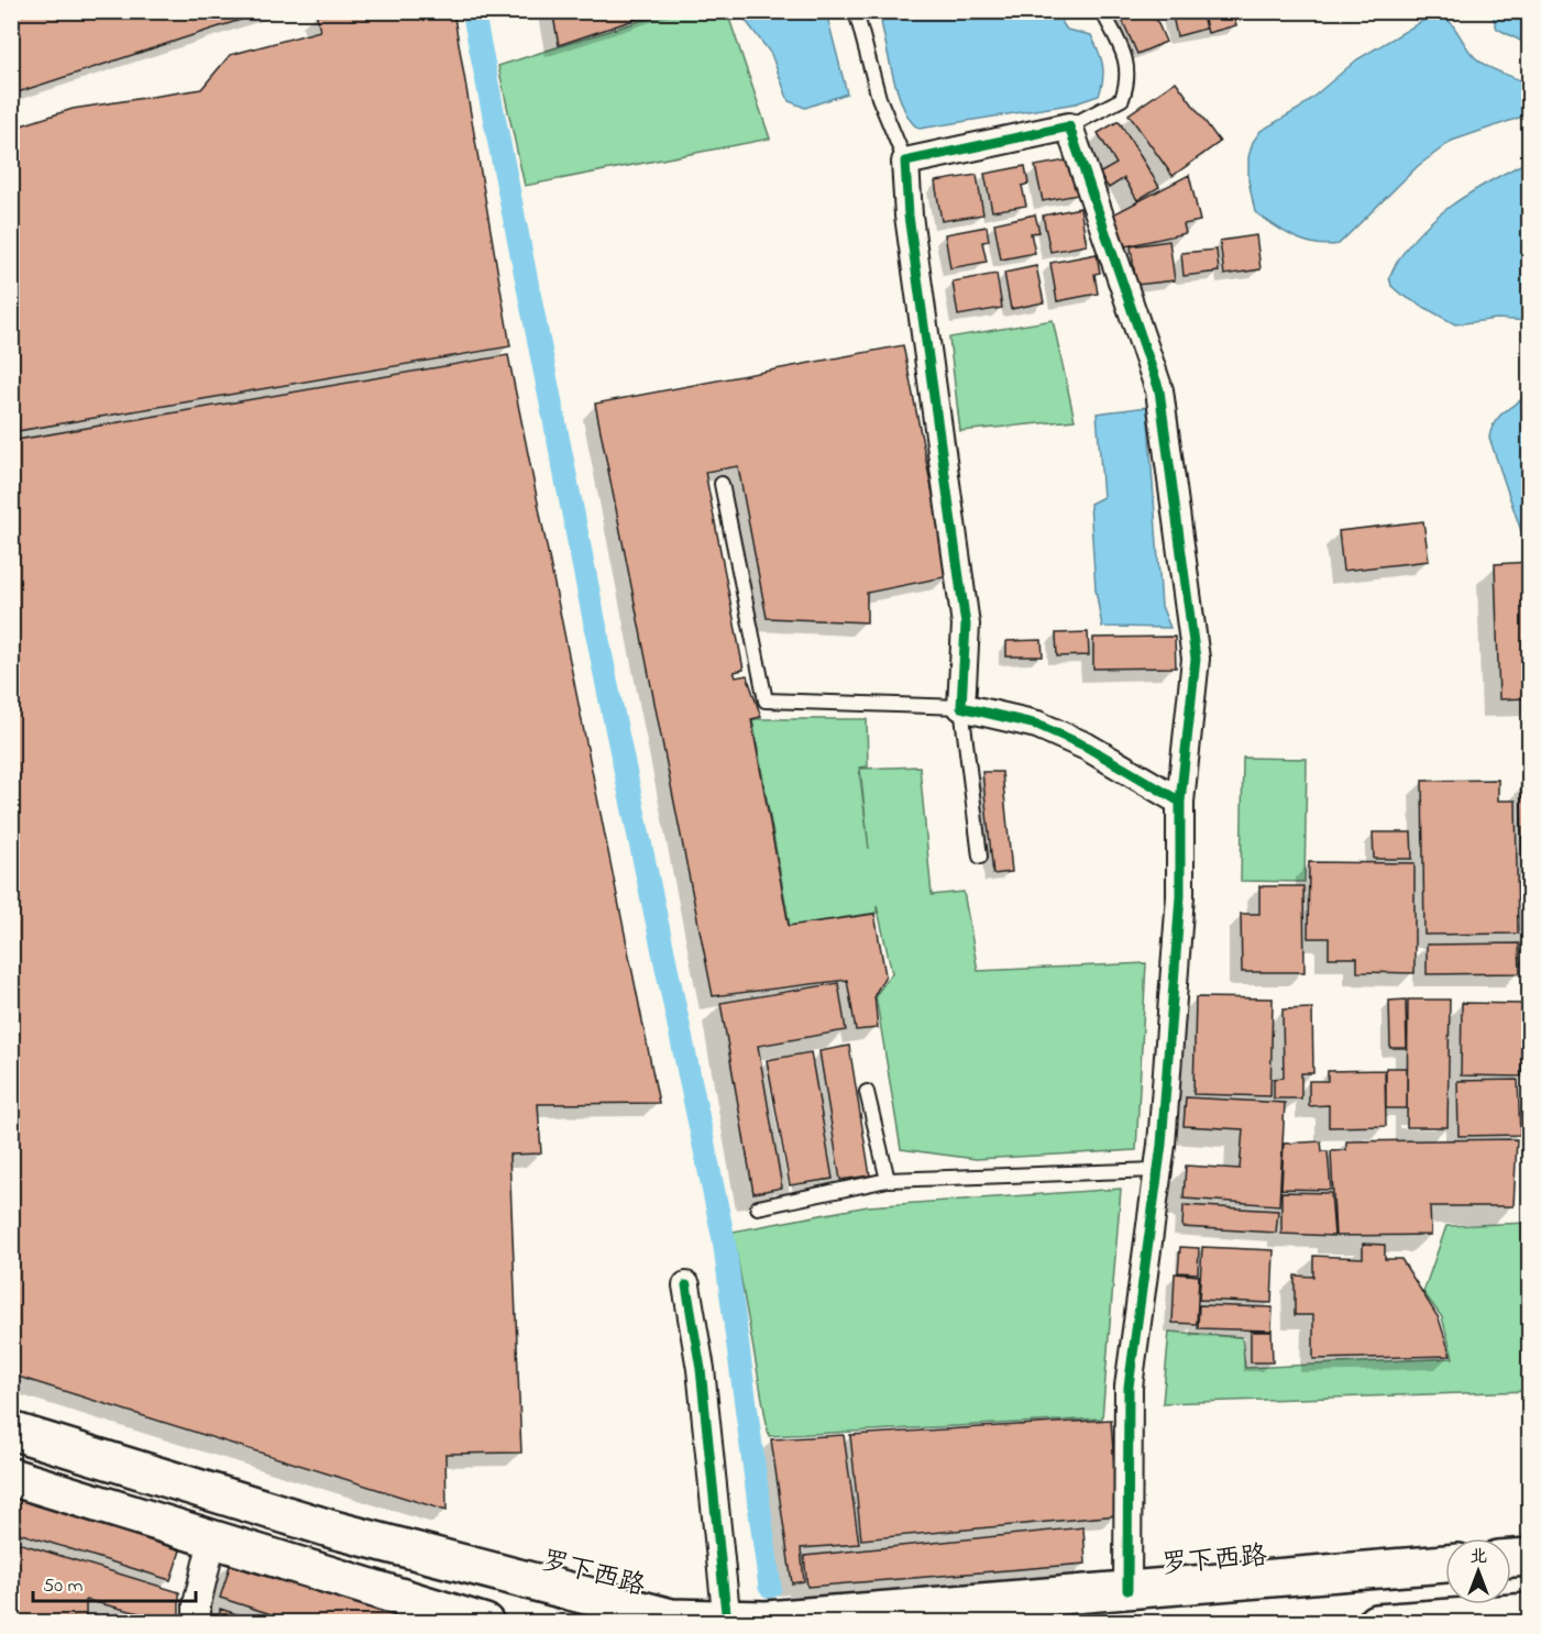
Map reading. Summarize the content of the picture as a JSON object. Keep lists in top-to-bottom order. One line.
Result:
{"streets":{"main road":["罗下西路"]},"scale_bar":"50 m","north":"top"}
